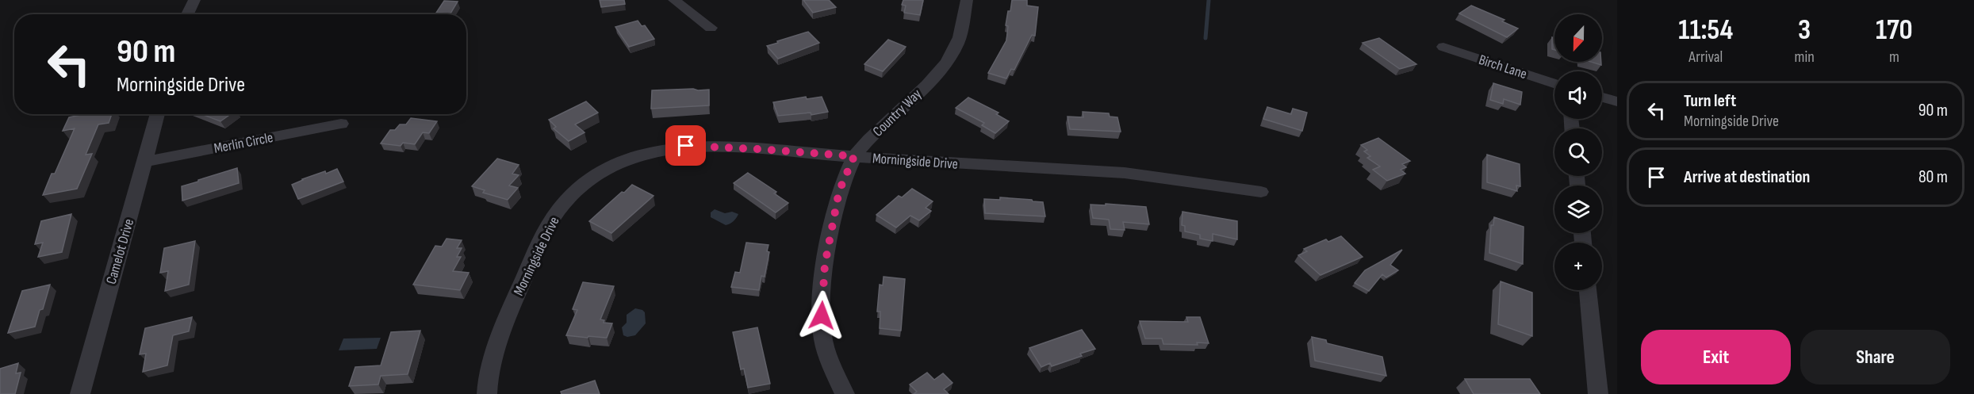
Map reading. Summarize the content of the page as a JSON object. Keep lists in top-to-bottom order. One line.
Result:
{"streets":{"street":["Birch Lane","Country Way","Merlin Circle","Morningside Drive","Camelot Drive"]},"crossings":[["Country Way","Morningside Drive"],["Merlin Circle","Camelot Drive"]],"north":"bottom","page":{"eta":["11:54","Arrival","3","min","170","m"],"map_buttons":"+","turn":["90 m","Morningside Drive"],"list":[{"name":"Turn left","note":"Morningside Drive","value":"90 m"},{"name":"Arrive at destination","value":"80 m"}],"buttons":["Exit","Share"]}}
